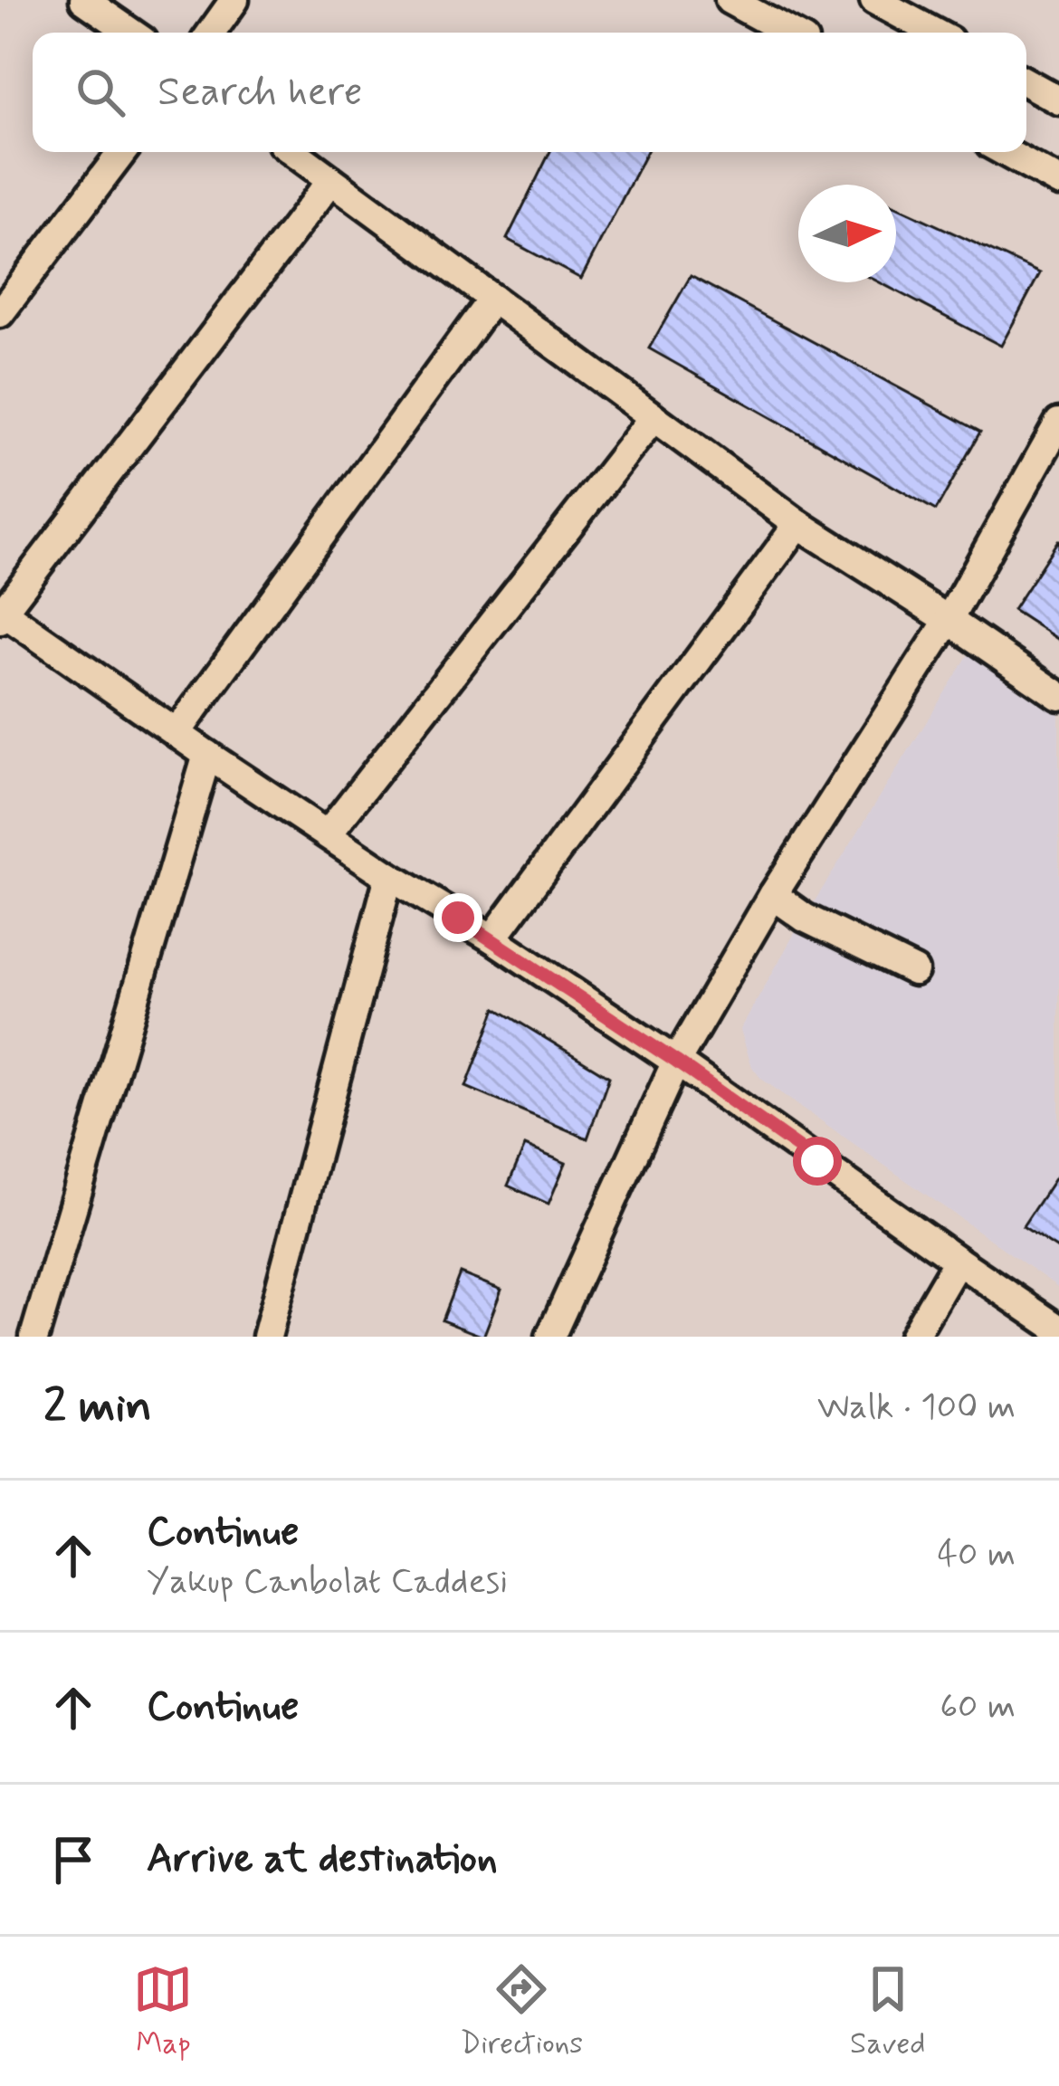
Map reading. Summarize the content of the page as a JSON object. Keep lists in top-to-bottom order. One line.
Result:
{"north":"right","page":{"search":"Search here","heading":["2 min","Walk · 100 m"],"list":[["Continue","Yakup Canbolat Caddesi","40 m"],["Continue","60 m"],"Arrive at destination"],"nav":["Map","Directions","Saved"]}}
